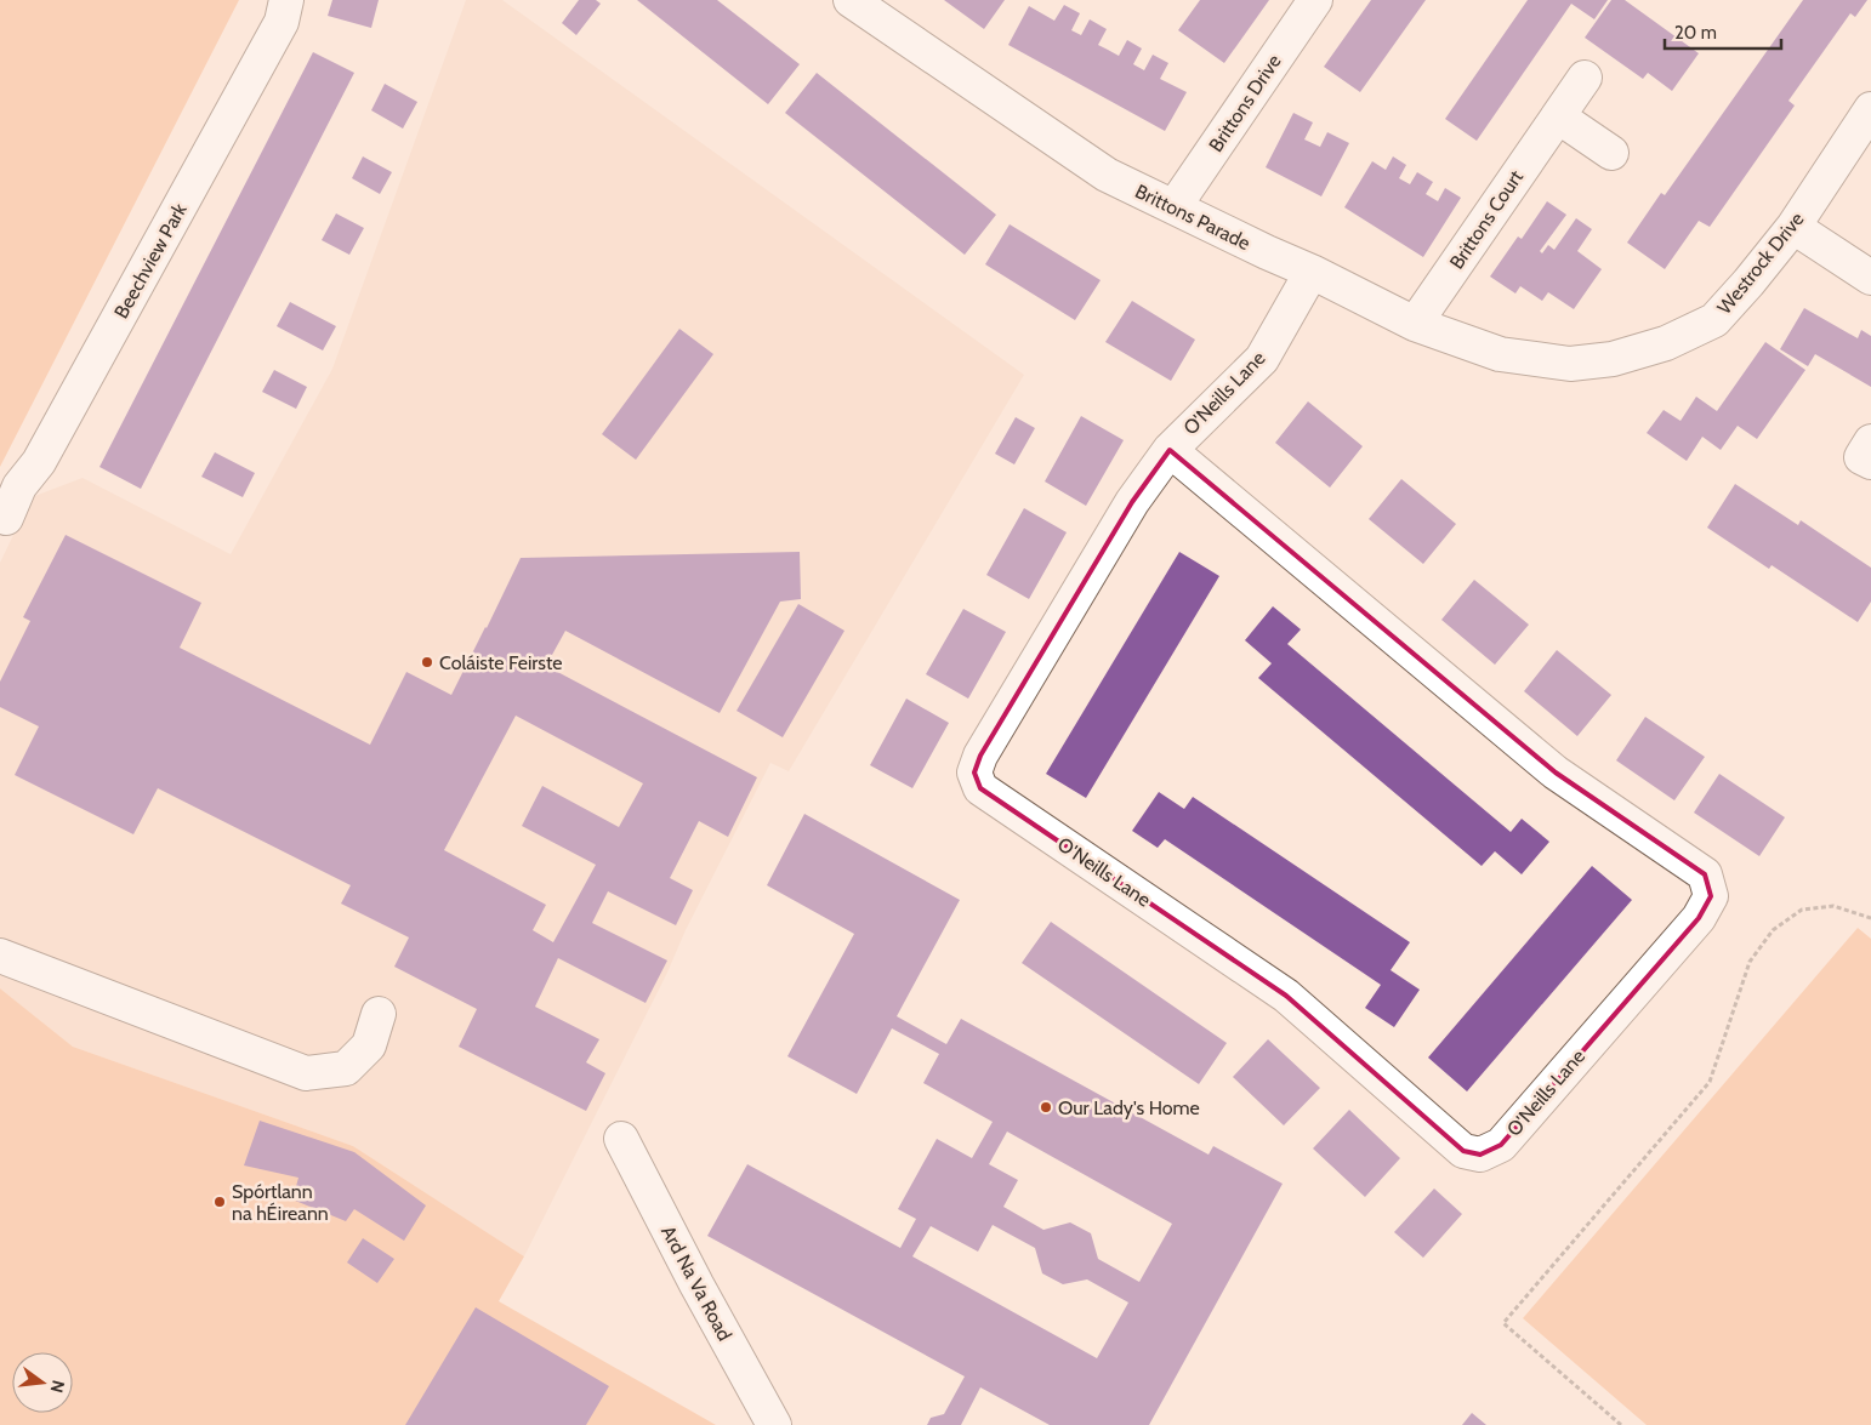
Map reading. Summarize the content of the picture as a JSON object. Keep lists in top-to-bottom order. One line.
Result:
{"streets":{"street":["Brittons Drive","Brittons Parade","Brittons Court","Beechview Park","Westrock Drive","O'Neills Lane","Ard Na Va Road"]},"crossings":[["Brittons Drive","Brittons Parade"],["Brittons Parade","Brittons Court"],["Brittons Parade","Westrock Drive"],["Brittons Parade","O'Neills Lane"]],"places":["Coláiste Feirste","Our Lady's Home","Spórtlann na hÉireann"],"scale_bar":"20 m","north":"right"}
